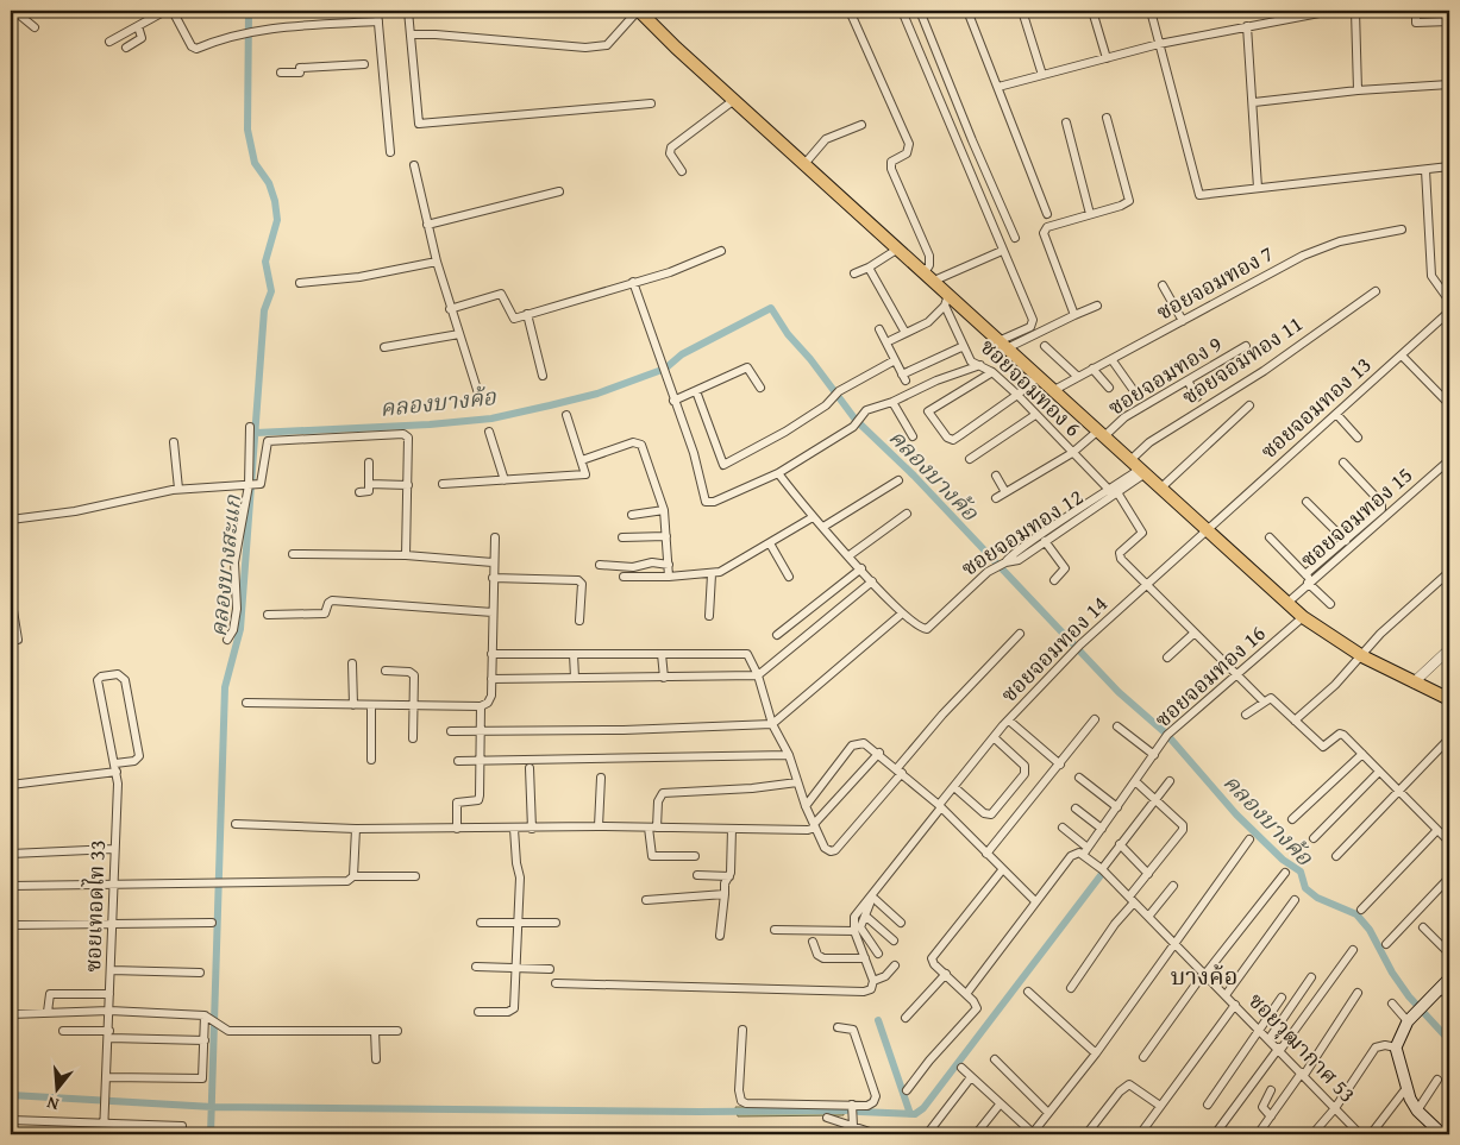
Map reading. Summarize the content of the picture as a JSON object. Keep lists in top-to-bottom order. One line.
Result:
{"streets":{"street":["ซอยจอมทอง 7","ซอยจอมทอง 11","ซอยจอมทอง 9","ซอยจอมทอง 6","ซอยจอมทอง 13","ซอยจอมทอง 15","ซอยจอมทอง 12","ซอยจอมทอง 14","ซอยจอมทอง 16","ซอยเทอดไท 33","ซอยวุฒากาศ 53"]},"crossings":[["ซอยจอมทอง 11","ซอยจอมทอง 12"],["ซอยจอมทอง 9","ซอยจอมทอง 6"],["ซอยจอมทอง 6","ซอยจอมทอง 12"],["ซอยจอมทอง 6","ซอยจอมทอง 14"],["ซอยจอมทอง 13","ซอยจอมทอง 14"],["ซอยจอมทอง 16","ซอยวุฒากาศ 53"]],"districts":["บางค้อ"],"water":["คลองบางค้อ","คลองบางสะแก"],"north":"bottom"}
